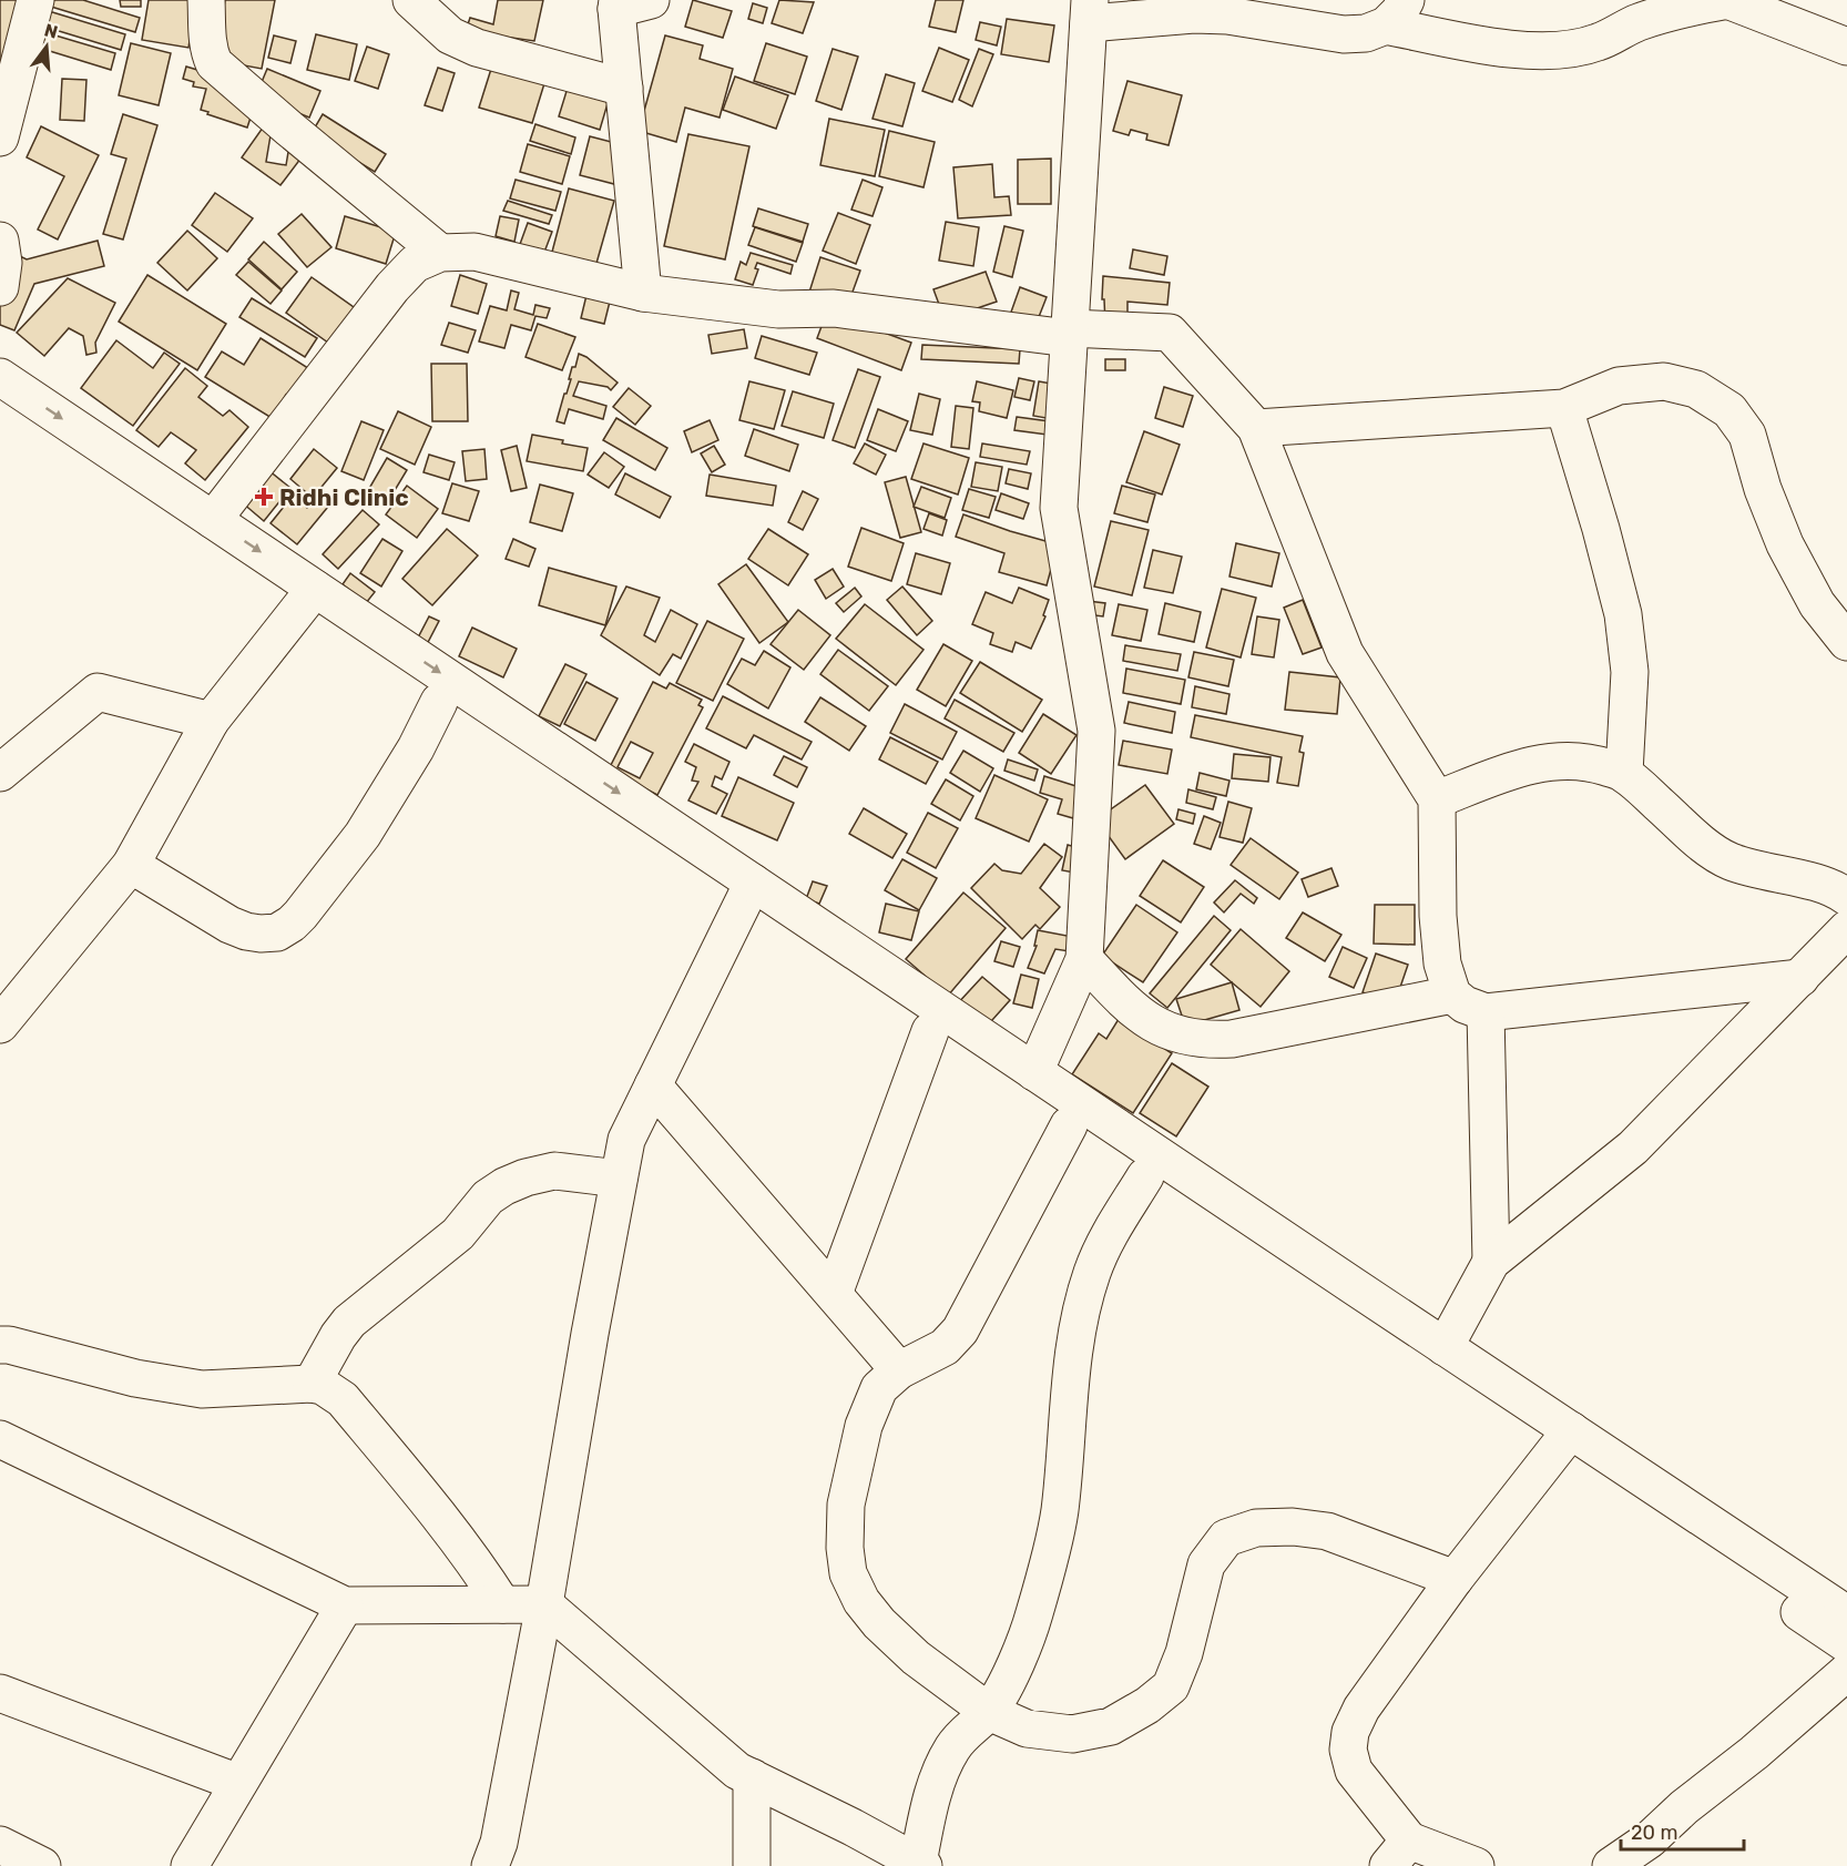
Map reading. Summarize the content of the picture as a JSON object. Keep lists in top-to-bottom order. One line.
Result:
{"places":{"health":["Ridhi Clinic"]},"scale_bar":"20 m","north":"top"}
